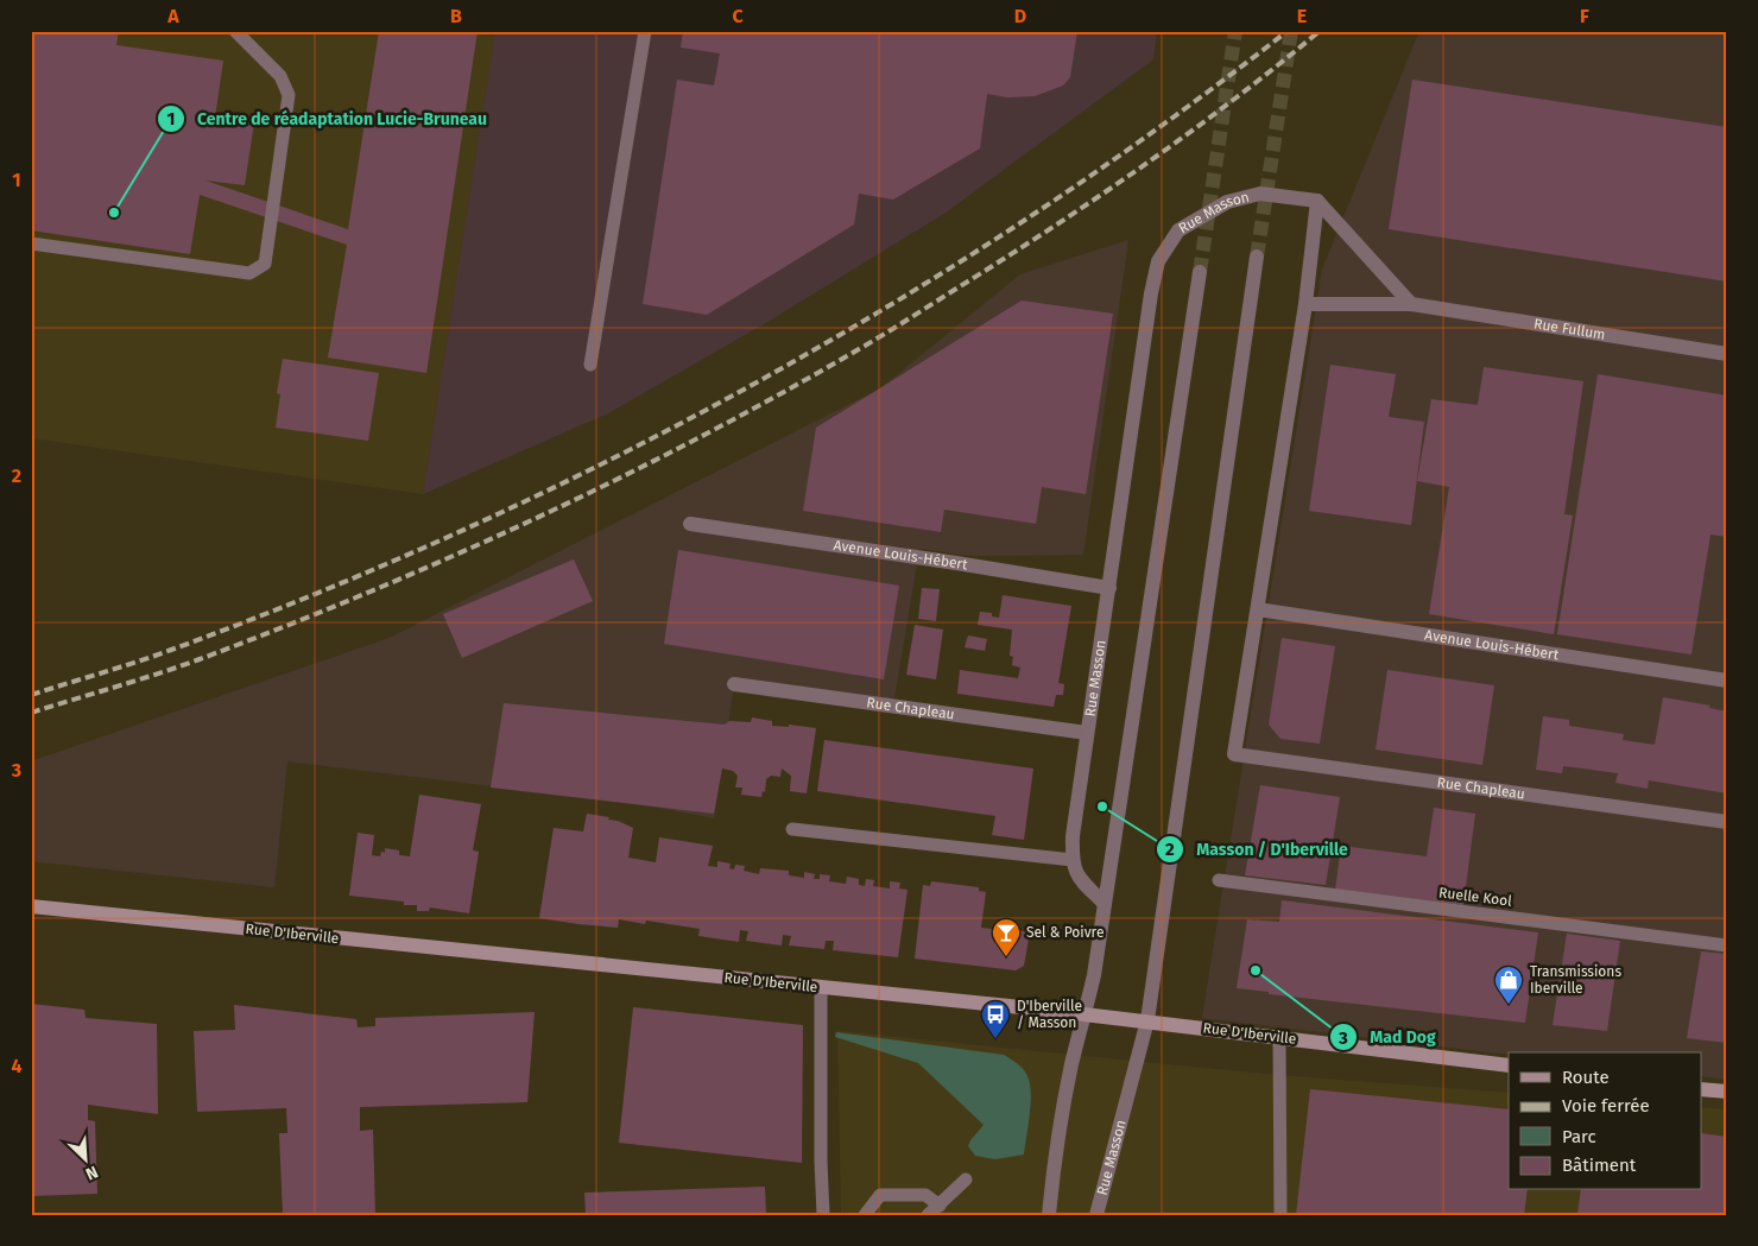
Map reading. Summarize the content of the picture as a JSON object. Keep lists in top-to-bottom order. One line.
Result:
{"streets":{"main road":["Rue D'Iberville"],"street":["Rue Masson","Rue Fullum","Avenue Louis-Hébert","Rue Chapleau"],"lane":["Ruelle Kool"]},"crossings":[["Rue Masson","Avenue Louis-Hébert"],["Rue Masson","Rue Chapleau"],["Rue Masson","Rue D'Iberville"],["Avenue Louis-Hébert","Rue Chapleau"]],"places":{"other":["Centre de réadaptation Lucie-Bruneau","Masson / D'Iberville","Mad Dog"],"bar":["Sel & Poivre"],"shop":["Transmissions Iberville"],"bus stop":["D'Iberville / Masson"]},"legend":["Route","Voie ferrée","Parc","Bâtiment"],"north":"bottom right","grid":{"columns":["A","B","C","D","E","F"],"rows":["1","2","3","4"]}}
